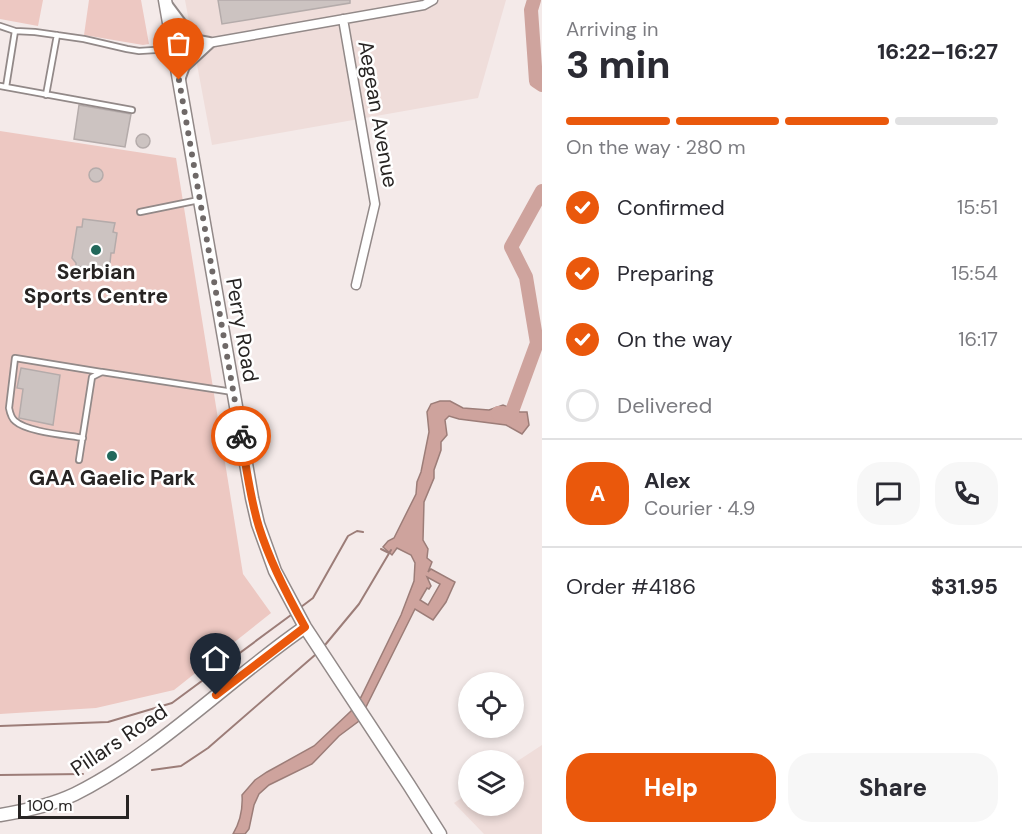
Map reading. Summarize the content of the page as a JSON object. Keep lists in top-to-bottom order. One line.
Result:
{"streets":{"main road":["Perry Road","Pillars Road"],"street":["Aegean Avenue"]},"crossings":[["Perry Road","Pillars Road"]],"places":["Serbian Sports Centre","GAA Gaelic Park"],"scale_bar":"100 m","page":{"heading":["3 min","Arriving in","16:22–16:27"],"panel":["Alex","Courier · 4.9","Order #4186","$31.95"],"bar":"On the way · 280 m","list":[["Confirmed","15:51"],["Preparing","15:54"],["On the way","16:17"],"Delivered"],"round":"A","buttons":["Help","Share"],"scale":"100 m"}}
